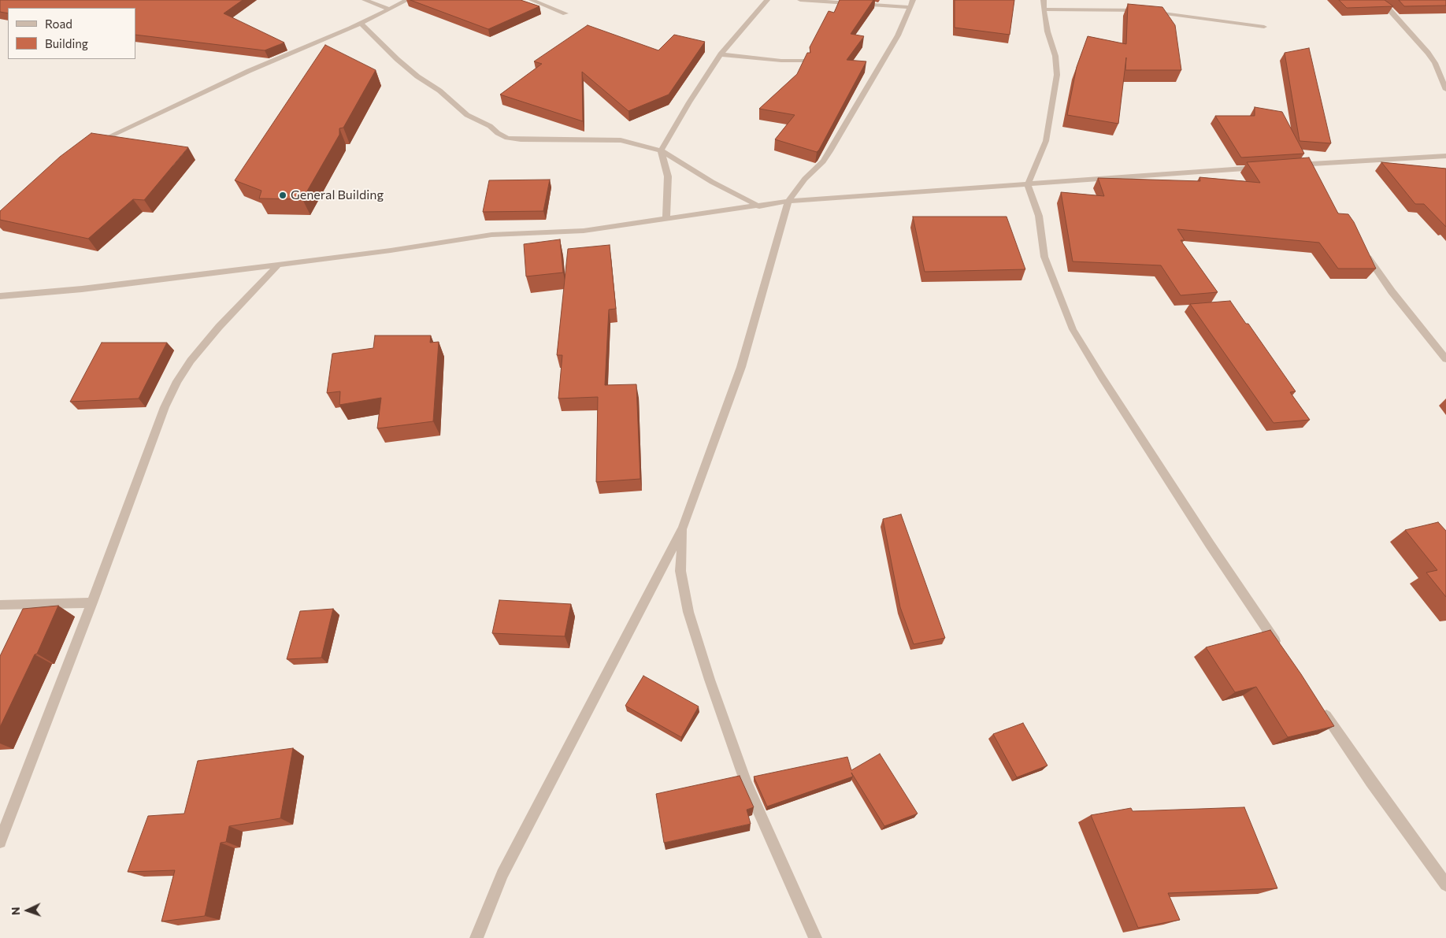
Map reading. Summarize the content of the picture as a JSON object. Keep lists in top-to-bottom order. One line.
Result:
{"places":["General Building"],"legend":["Road","Building"],"north":"left"}
